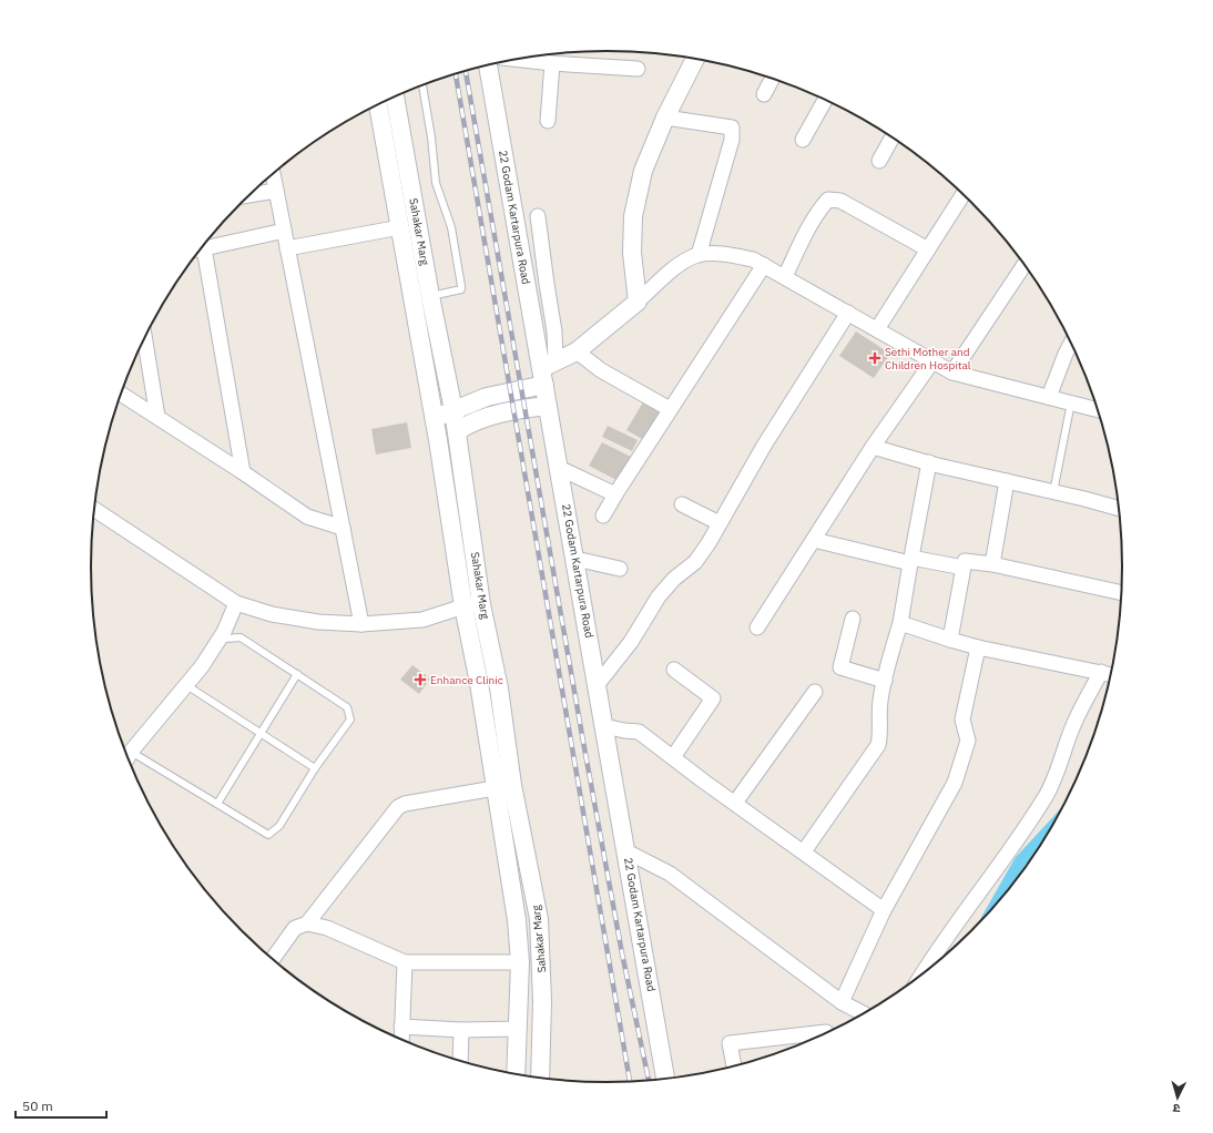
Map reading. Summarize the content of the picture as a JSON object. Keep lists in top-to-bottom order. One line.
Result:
{"streets":{"street":["22 Godam Kartarpura Road","Sahakar Marg"]},"places":{"health":["Sethi Mother and Children Hospital","Enhance Clinic"]},"scale_bar":"50 m","north":"bottom"}
